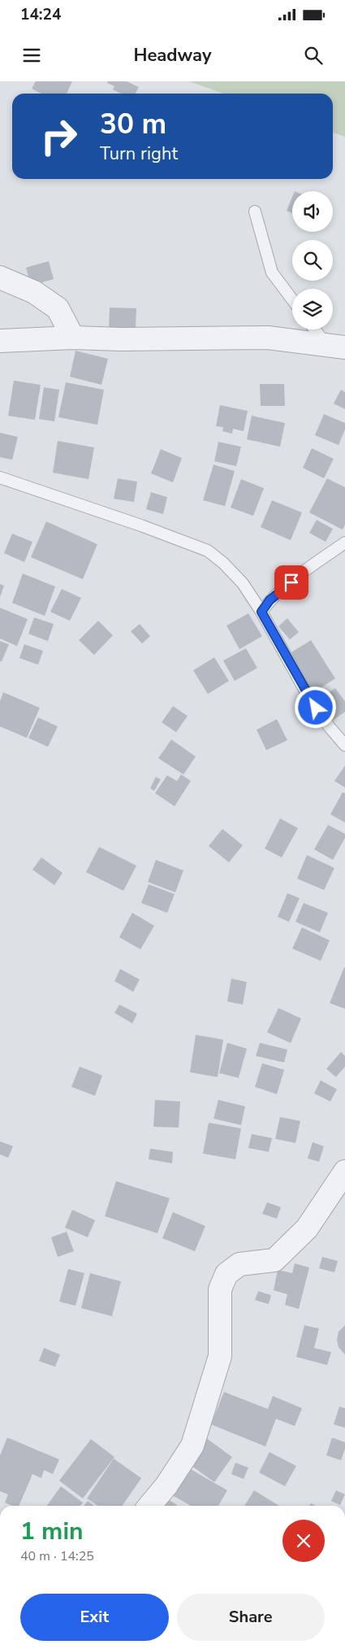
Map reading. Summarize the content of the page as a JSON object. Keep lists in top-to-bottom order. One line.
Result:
{"page":{"status":"14:24","header":"Headway","turn":["30 m","Turn right"],"heading":["1 min","40 m · 14:25"],"buttons":["Exit","Share"]}}
